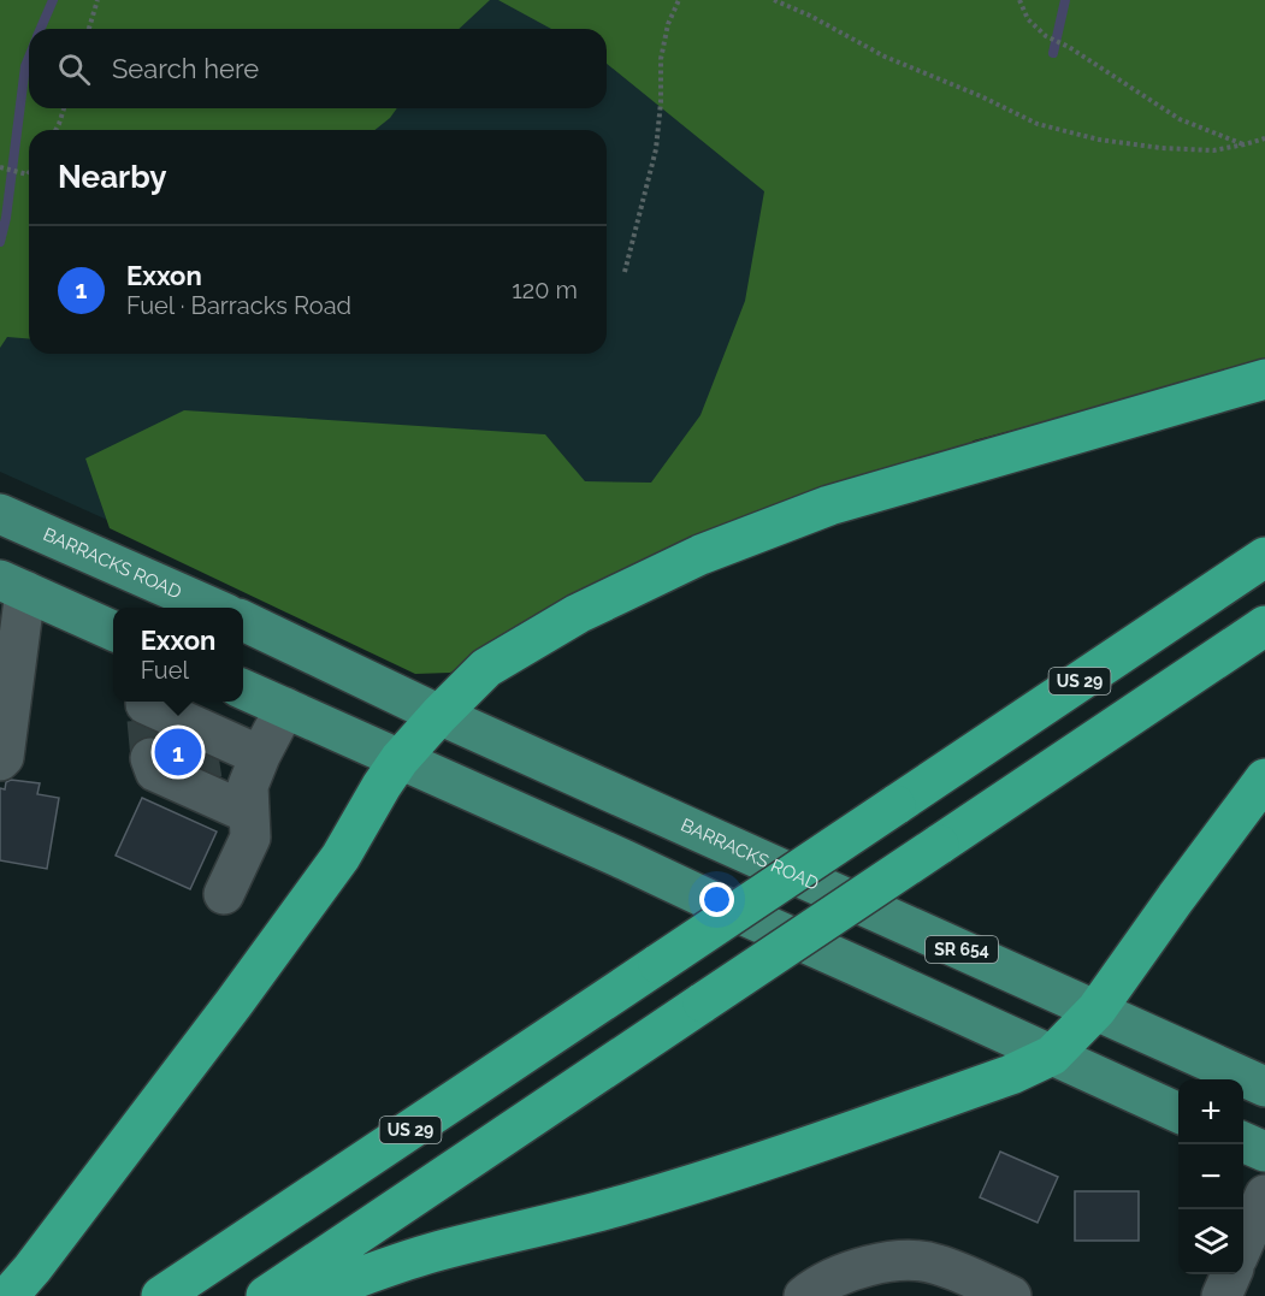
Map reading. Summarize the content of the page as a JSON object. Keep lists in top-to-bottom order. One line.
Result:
{"streets":{"highway":["US 29"],"main road":["BARRACKS ROAD","SR 654"]},"page":{"search":"Search here","heading":"Nearby","list":[{"mark":"1","name":"Exxon","note":"Fuel · Barracks Road","value":"120 m"}],"popup":["Exxon","Fuel"],"pins":"1","map_buttons":["+","−"]}}
